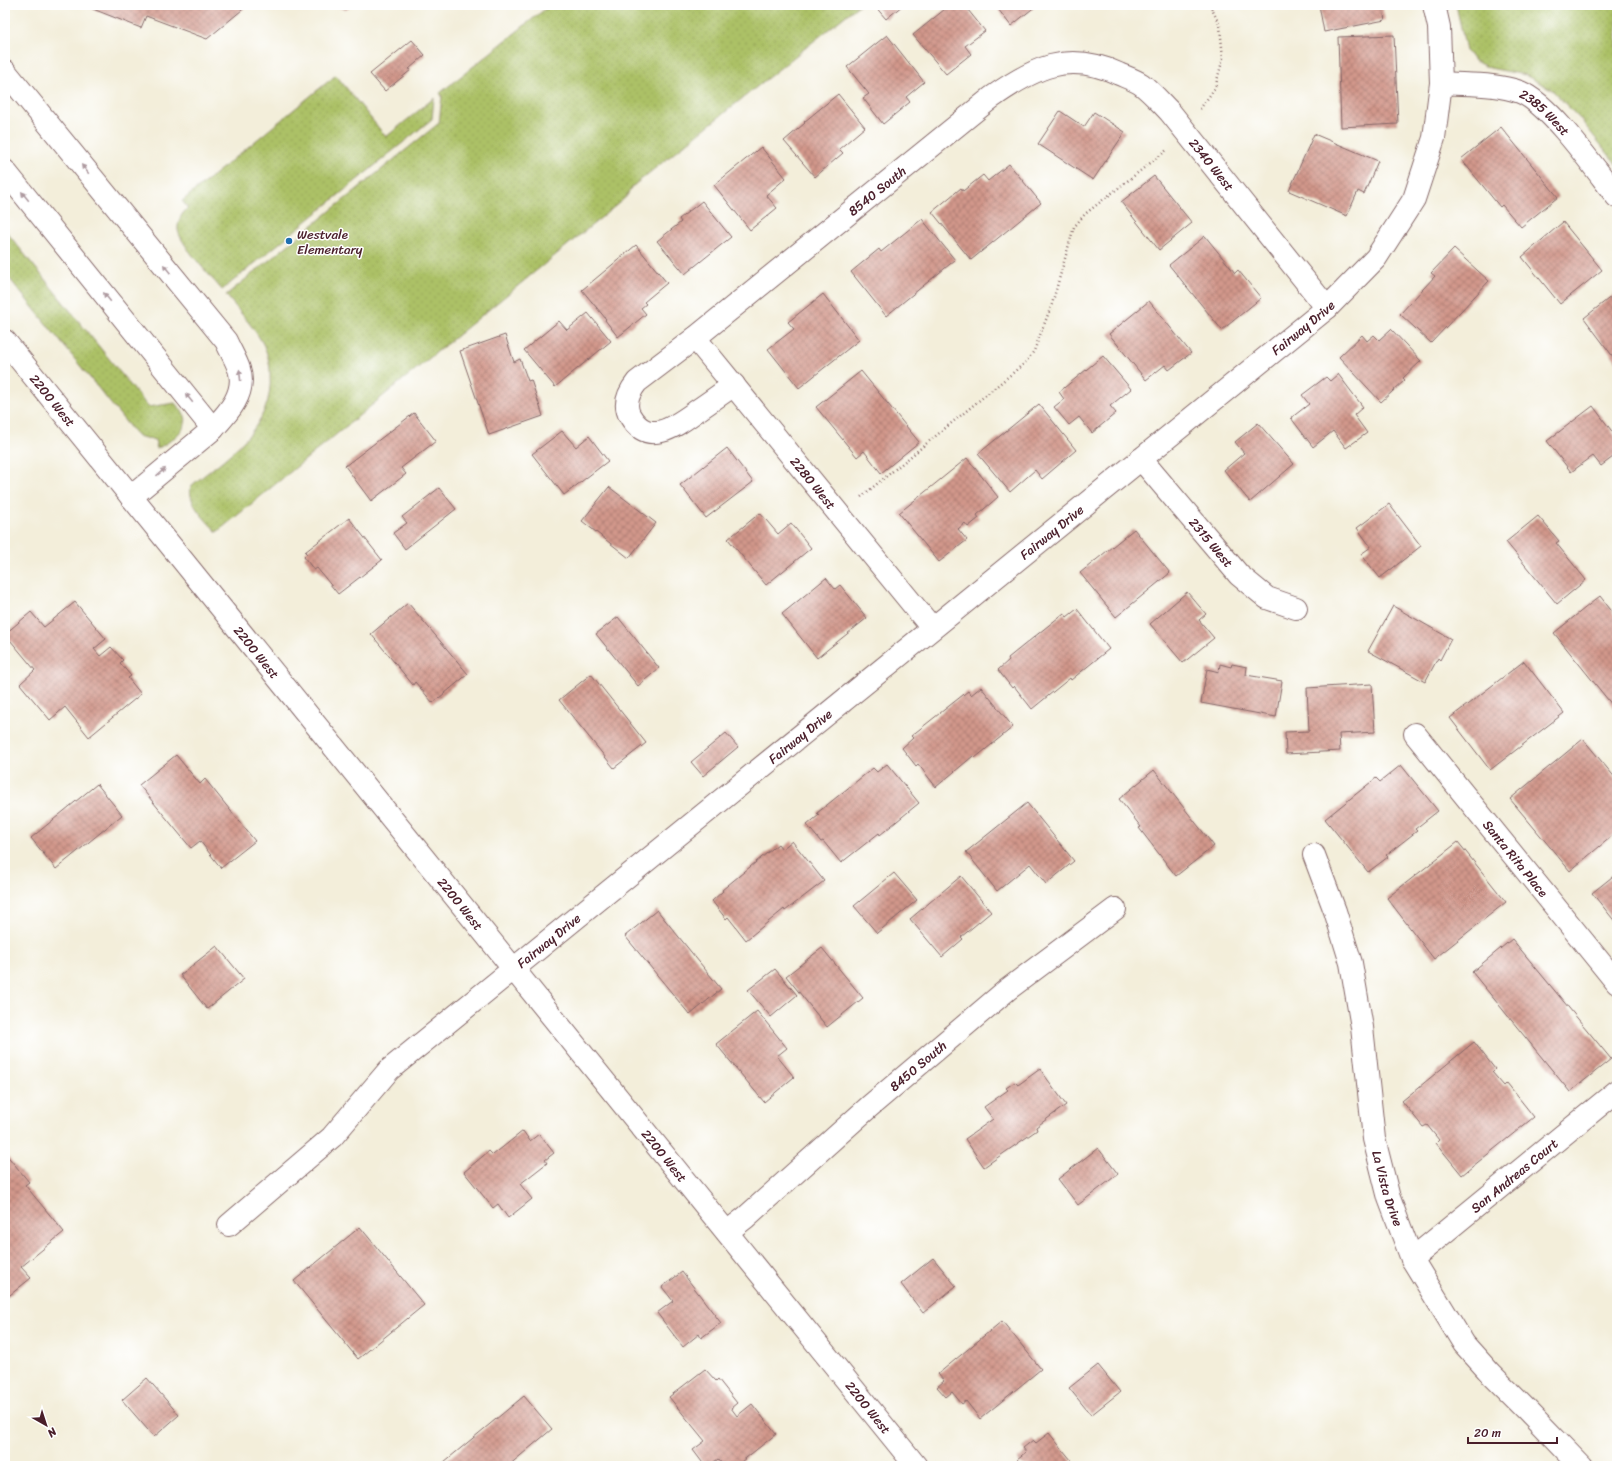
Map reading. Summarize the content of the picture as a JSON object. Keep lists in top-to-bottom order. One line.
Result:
{"streets":{"street":["2385 West","2340 West","8540 South","Fairway Drive","2200 West","2280 West","2315 West","Santa Rita Place","8450 South","San Andreas Court","La Vista Drive"]},"crossings":[["2385 West","Fairway Drive"],["2340 West","8540 South"],["2340 West","Fairway Drive"],["8540 South","2280 West"],["Fairway Drive","2200 West"],["Fairway Drive","2280 West"],["Fairway Drive","2315 West"],["2200 West","8450 South"],["San Andreas Court","La Vista Drive"]],"places":["Westvale Elementary"],"scale_bar":"20 m","north":"bottom right"}
